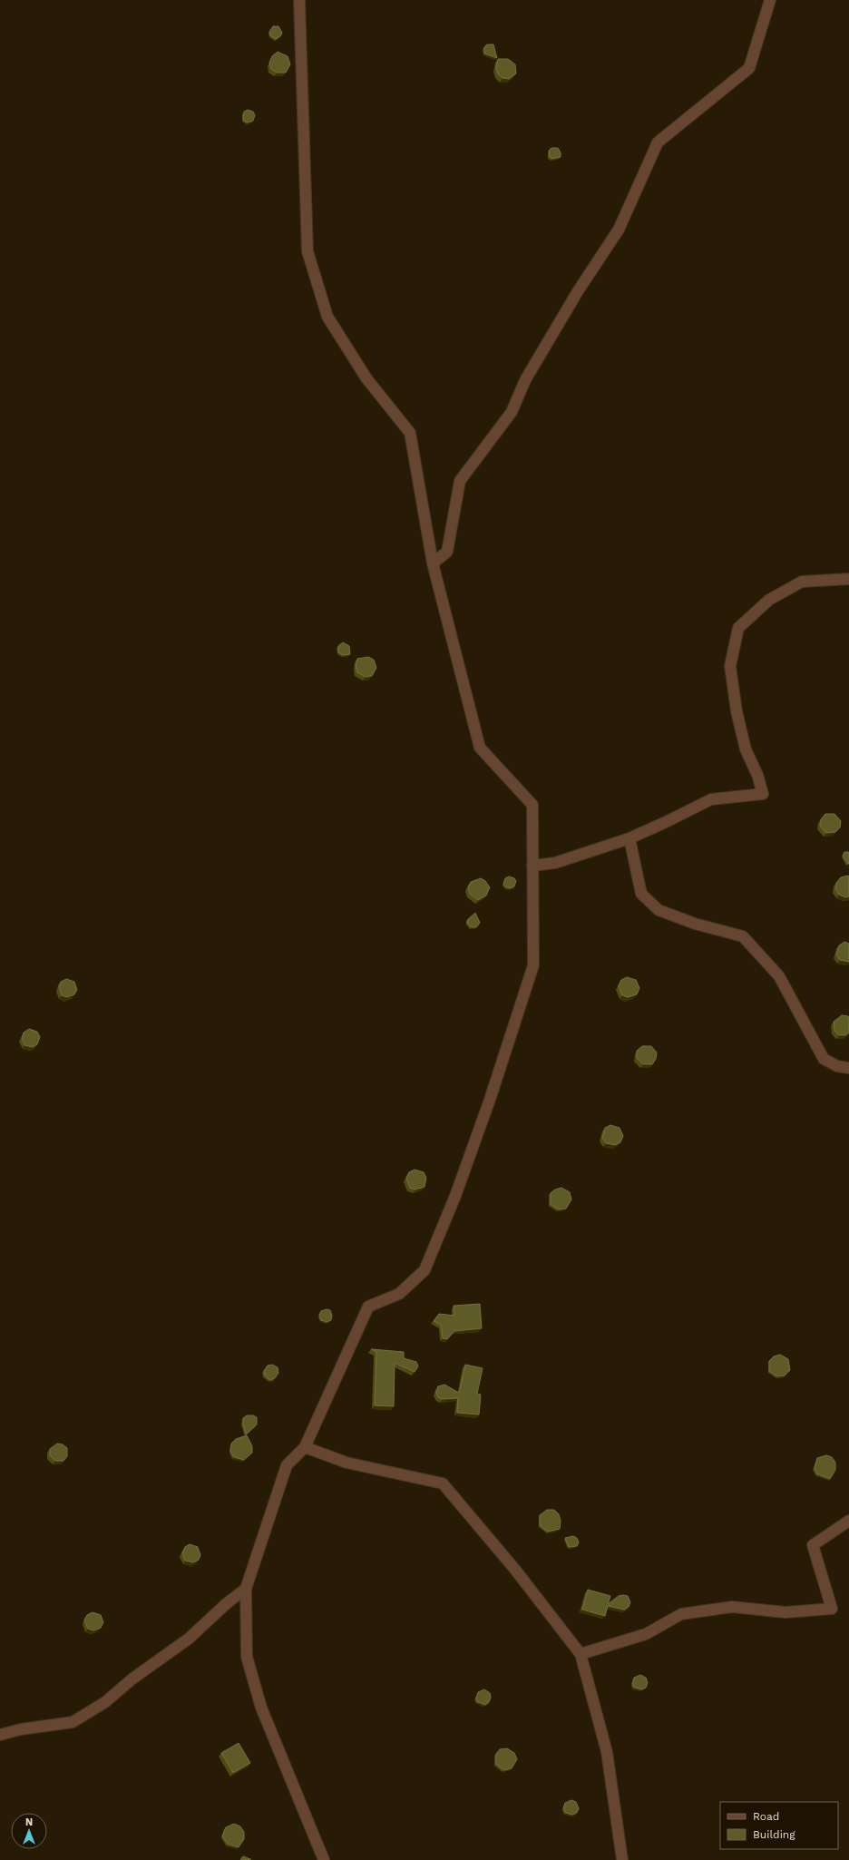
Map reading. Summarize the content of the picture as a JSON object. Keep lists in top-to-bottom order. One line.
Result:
{"legend":["Road","Building"],"north":"top"}
